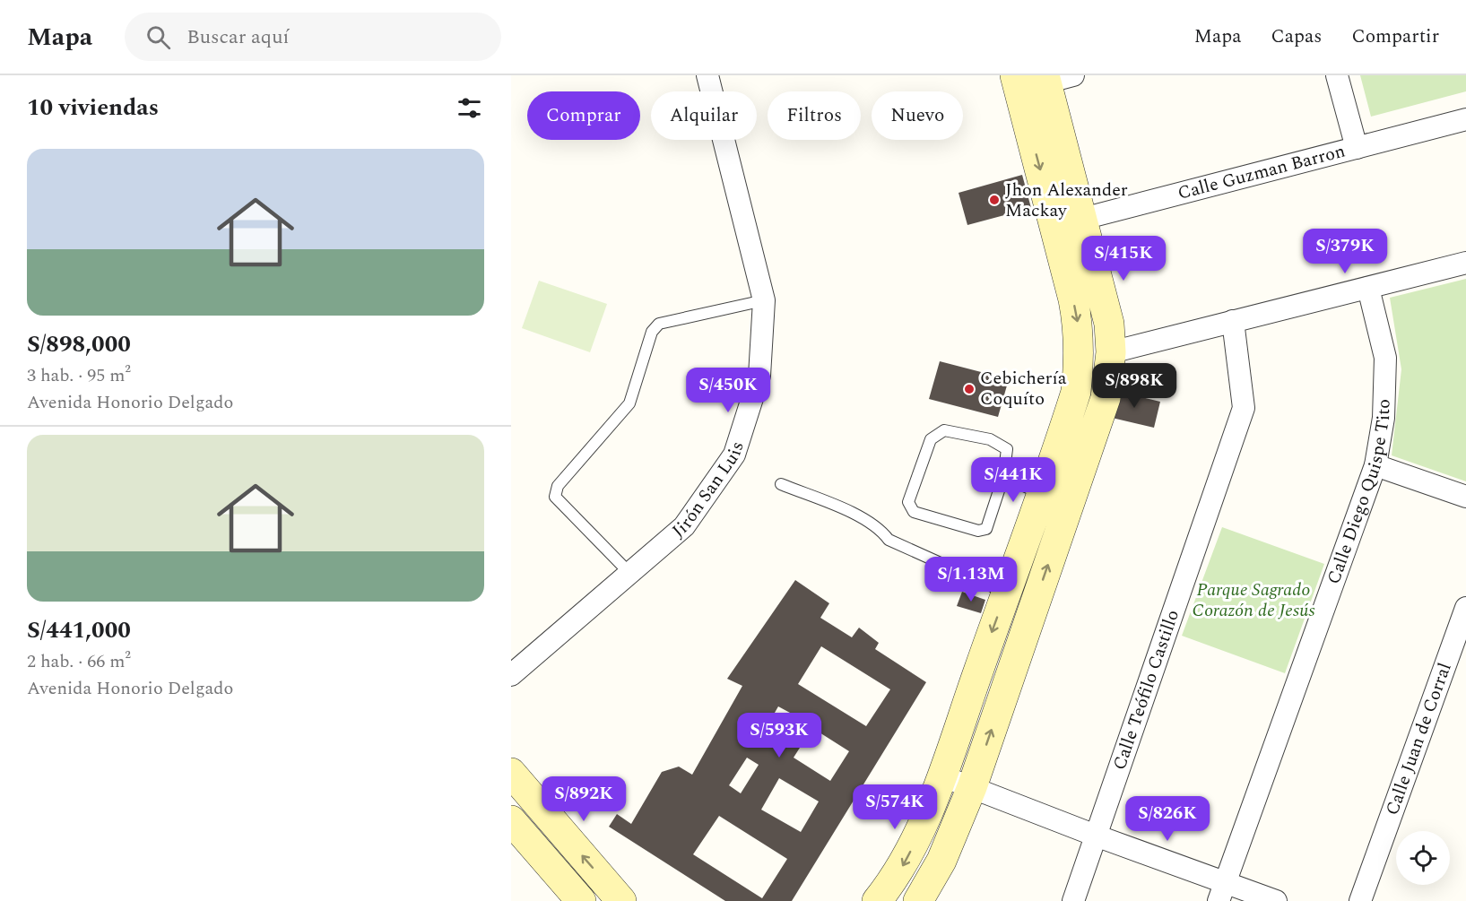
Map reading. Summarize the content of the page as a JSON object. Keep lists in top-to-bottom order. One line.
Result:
{"streets":{"street":["Calle Guzman Barron","Jirón San Luis","Calle Diego Quispe Tito","Calle Teófilo Castillo","Calle Juan de Corral"]},"parks":["Parque Sagrado Corazón de Jesús"],"places":["Jhon Alexander Mackay","Cebichería Coquíto"],"page":{"header":"Mapa","search":"Buscar aquí","nav":["Mapa","Capas","Compartir"],"heading":"10 viviendas","chip":["Comprar","Alquilar","Filtros","Nuevo"],"list":[{"name":"S/898,000","note":"3 hab. · 95 m² · Avenida Honorio Delgado"},{"name":"S/441,000","note":"2 hab. · 66 m² · Avenida Honorio Delgado"}],"price":["S/379K","S/415K","S/898K","S/450K","S/441K","S/1.13M","S/593K","S/892K","S/574K","S/826K"]}}
